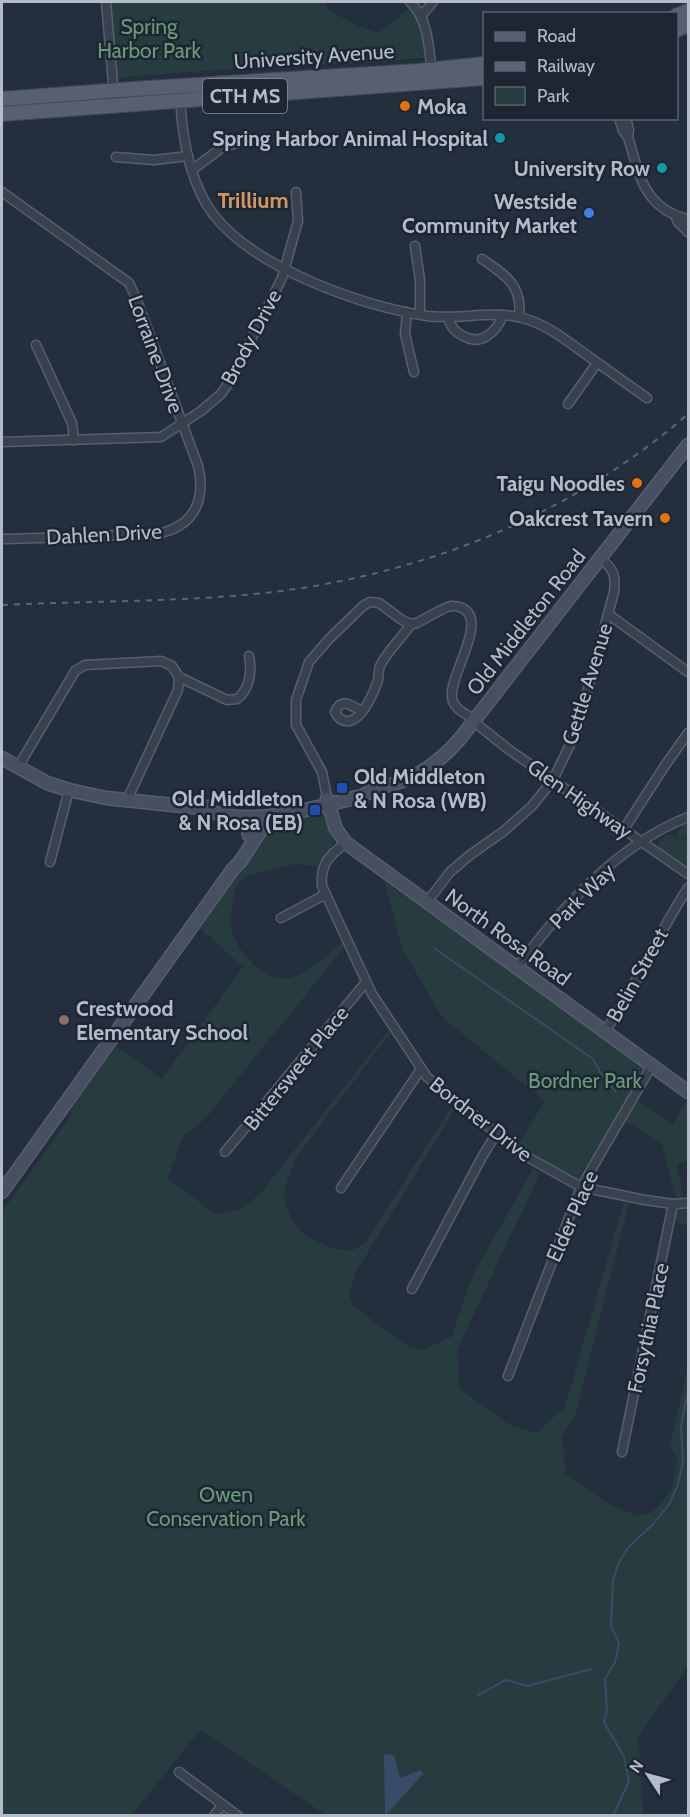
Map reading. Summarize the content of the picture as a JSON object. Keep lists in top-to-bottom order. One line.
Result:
{"streets":{"main road":["University Avenue","CTH MS"],"street":["Brody Drive","Lorraine Drive","Dahlen Drive","Old Middleton Road","Gettle Avenue","Glen Highway","Park Way","North Rosa Road","Belin Street","Bittersweet Place","Bordner Drive","Elder Place","Forsythia Place"]},"crossings":[["Brody Drive","Lorraine Drive"],["Lorraine Drive","Dahlen Drive"],["Old Middleton Road","Gettle Avenue"],["Old Middleton Road","Glen Highway"],["Old Middleton Road","North Rosa Road"],["Gettle Avenue","Glen Highway"],["Gettle Avenue","North Rosa Road"],["Glen Highway","Park Way"],["Park Way","North Rosa Road"],["North Rosa Road","Belin Street"],["North Rosa Road","Bordner Drive"],["North Rosa Road","Elder Place"],["Bittersweet Place","Bordner Drive"],["Bordner Drive","Elder Place"],["Bordner Drive","Forsythia Place"]],"districts":["Trillium"],"parks":["Spring Harbor Park","Bordner Park","Owen Conservation Park"],"places":{"other":["Moka","Spring Harbor Animal Hospital","University Row","Westside Community Market","Taigu Noodles","Oakcrest Tavern","Crestwood Elementary School"],"transit":["Old Middleton & N Rosa (WB)","Old Middleton & N Rosa (EB)"]},"legend":["Road","Railway","Park"],"north":"top left"}
